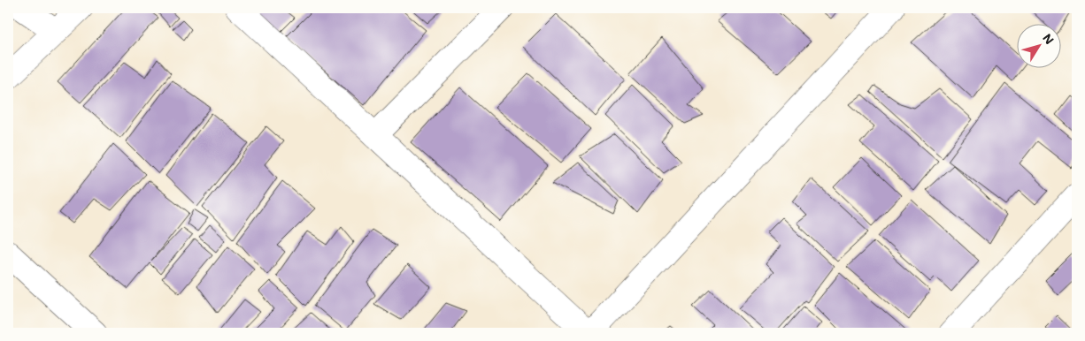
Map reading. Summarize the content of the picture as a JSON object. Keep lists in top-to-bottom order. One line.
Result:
{"north":"top right"}
